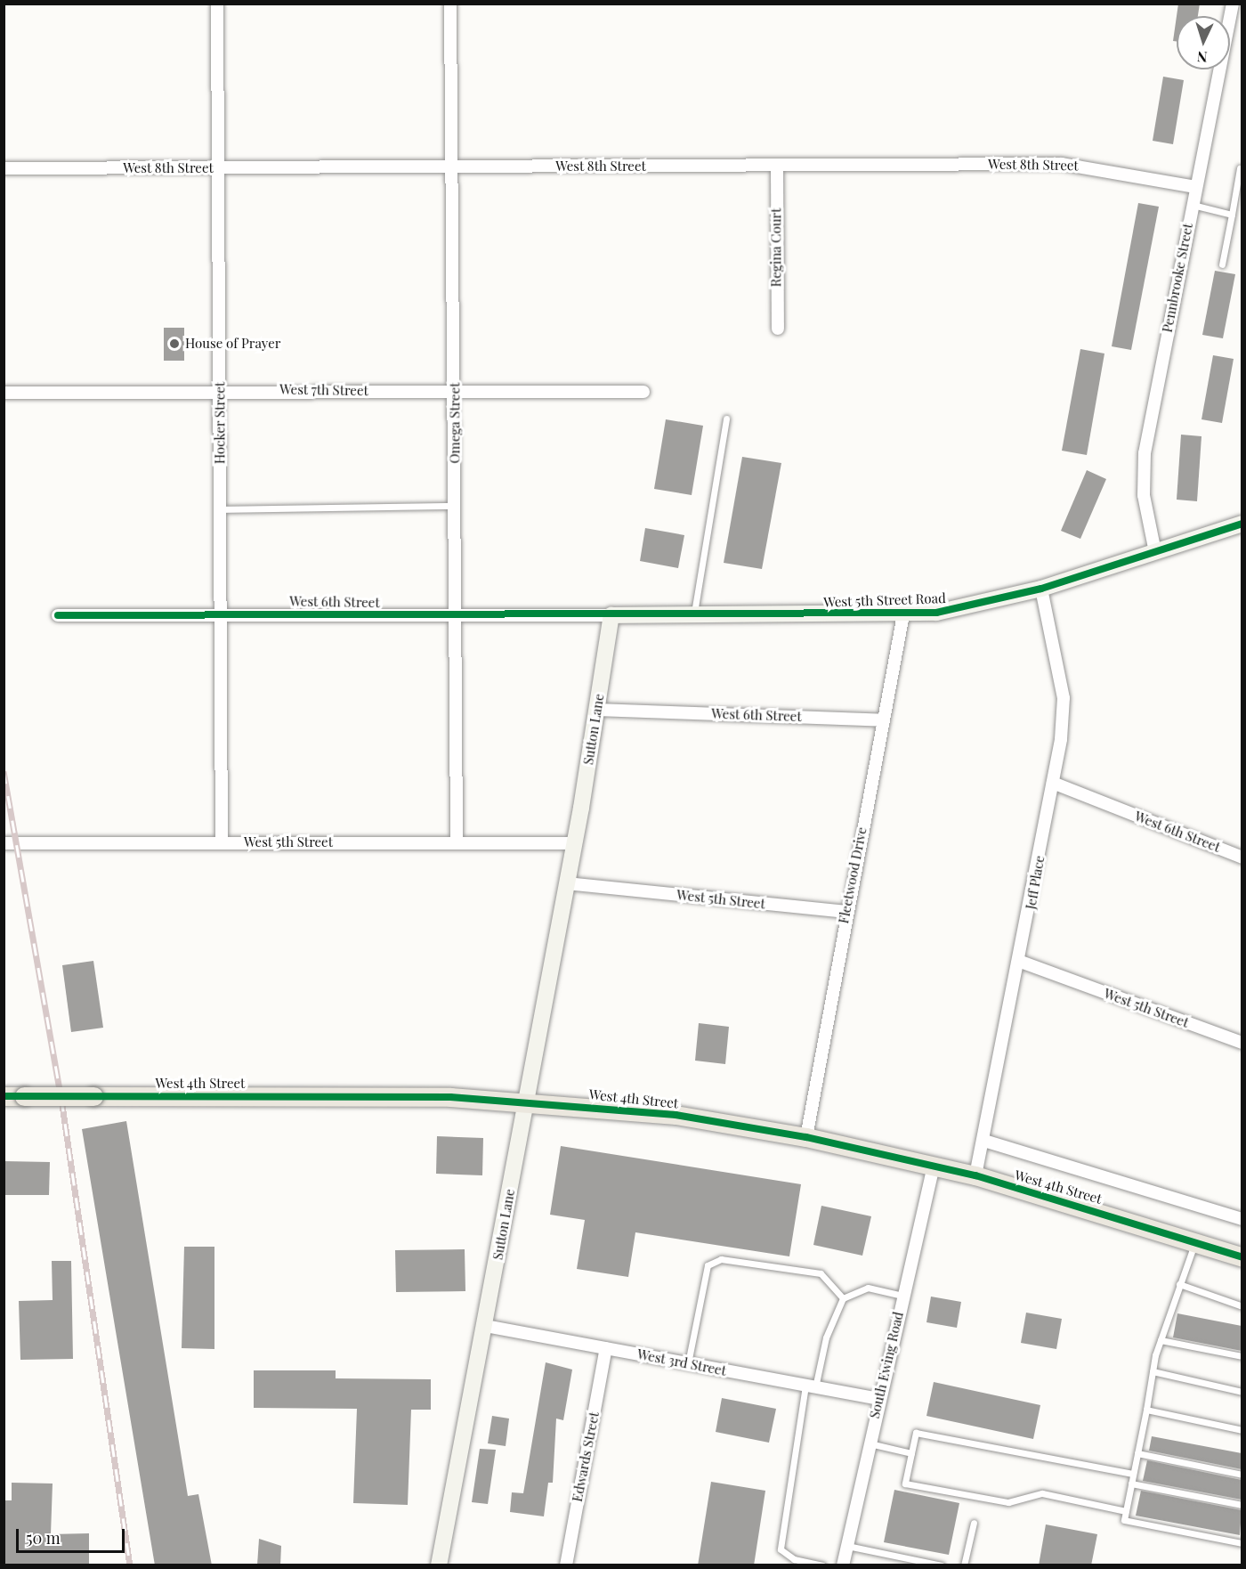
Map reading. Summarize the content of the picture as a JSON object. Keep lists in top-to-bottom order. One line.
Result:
{"streets":{"main road":["West 4th Street"],"street":["West 8th Street","Regina Court","Pennbrooke Street","West 7th Street","Hocker Street","Omega Street","West 5th Street Road","West 6th Street","Sutton Lane","West 5th Street","Fleetwood Drive","Jeff Place","West 3rd Street","South Ewing Road","Edwards Street"]},"crossings":[["West 8th Street","Regina Court"],["West 8th Street","Pennbrooke Street"],["West 8th Street","Hocker Street"],["West 8th Street","Omega Street"],["Pennbrooke Street","West 5th Street Road"],["West 7th Street","Hocker Street"],["West 7th Street","Omega Street"],["Hocker Street","West 6th Street"],["Hocker Street","West 5th Street"],["Omega Street","West 6th Street"],["Omega Street","West 5th Street"],["West 5th Street Road","West 6th Street"],["West 5th Street Road","Sutton Lane"],["West 5th Street Road","Fleetwood Drive"],["West 5th Street Road","Jeff Place"],["West 6th Street","Sutton Lane"],["West 6th Street","Fleetwood Drive"],["West 6th Street","Jeff Place"],["Sutton Lane","West 5th Street"],["Sutton Lane","West 4th Street"],["Sutton Lane","West 3rd Street"],["West 5th Street","Fleetwood Drive"],["West 5th Street","Jeff Place"],["Fleetwood Drive","West 4th Street"],["Jeff Place","West 4th Street"],["West 4th Street","South Ewing Road"],["West 3rd Street","South Ewing Road"],["West 3rd Street","Edwards Street"]],"places":["House of Prayer"],"scale_bar":"50 m","north":"bottom"}
